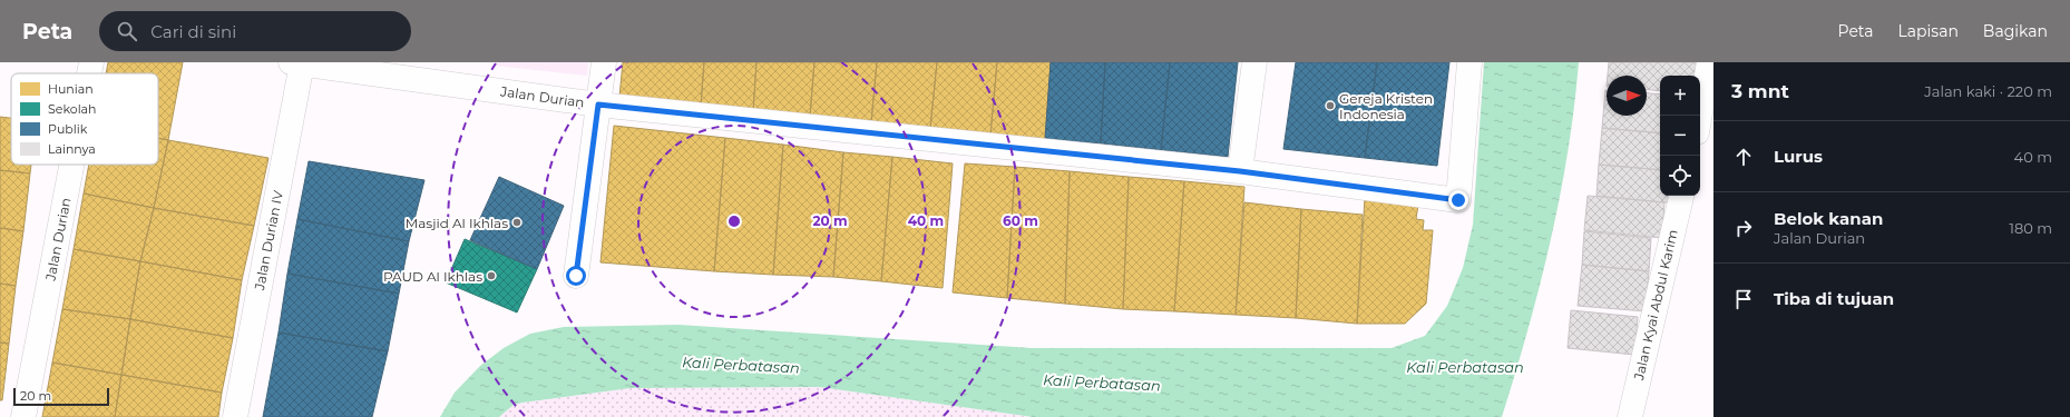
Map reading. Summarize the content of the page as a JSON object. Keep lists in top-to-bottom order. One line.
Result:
{"streets":{"street":["Jalan Durian","Jalan Durian IV","Jalan Kyai Abdul Karim"]},"crossings":[["Jalan Durian","Jalan Durian IV"]],"water":["Kali Perbatasan"],"places":["Gereja Kristen Indonesia","Masjid Al Ikhlas","PAUD Al Ikhlas"],"legend":["Hunian","Sekolah","Publik","Lainnya"],"scale_bar":"20 m","north":"right","page":{"header":"Peta","search":"Cari di sini","nav":["Peta","Lapisan","Bagikan"],"heading":["3 mnt","Jalan kaki · 220 m"],"map_buttons":["+","−"],"list":[["Lurus","40 m"],["Belok kanan","Jalan Durian","180 m"],"Tiba di tujuan"],"scale":"20 m"},"rings":["20 m","40 m","60 m"]}
